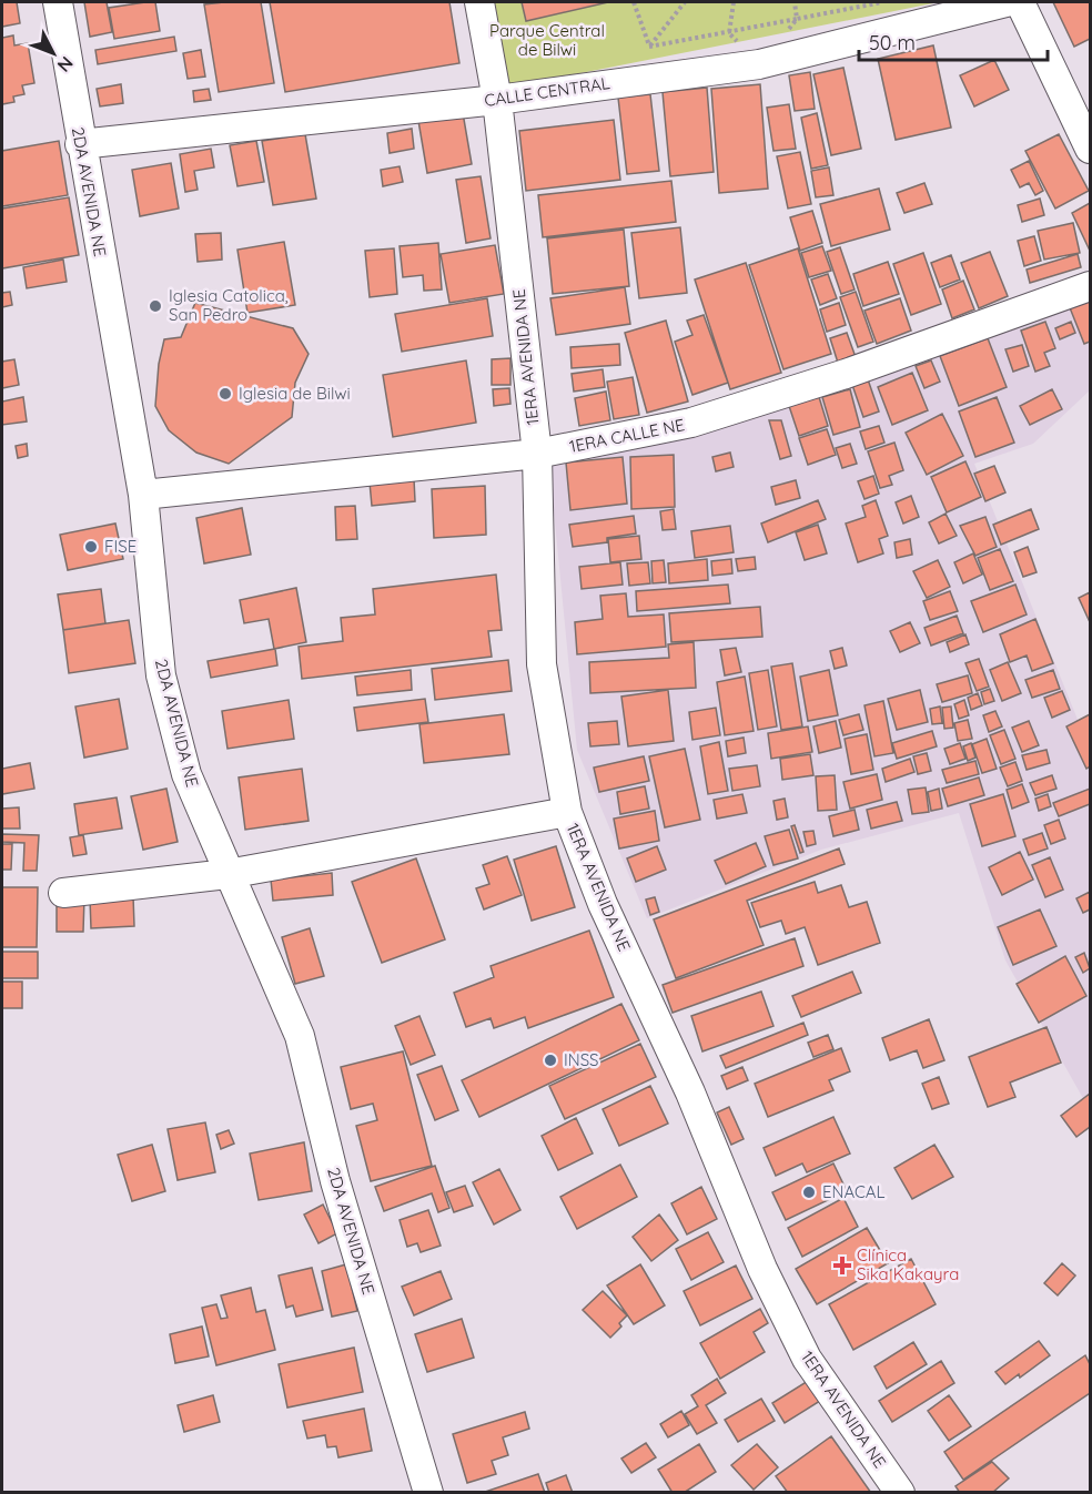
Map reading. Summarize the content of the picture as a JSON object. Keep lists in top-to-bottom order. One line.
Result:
{"streets":{"street":["CALLE CENTRAL","2DA AVENIDA NE","1ERA AVENIDA NE","1ERA CALLE NE"]},"crossings":[["CALLE CENTRAL","2DA AVENIDA NE"],["CALLE CENTRAL","1ERA AVENIDA NE"],["2DA AVENIDA NE","1ERA CALLE NE"],["1ERA AVENIDA NE","1ERA CALLE NE"]],"parks":["Parque Central de Bilwi"],"places":{"other":["Iglesia Catolica, San Pedro","Iglesia de Bilwi","FISE","INSS","ENACAL"],"health":["Clínica Sika Kakayra"]},"scale_bar":"50 m","north":"bottom right"}
